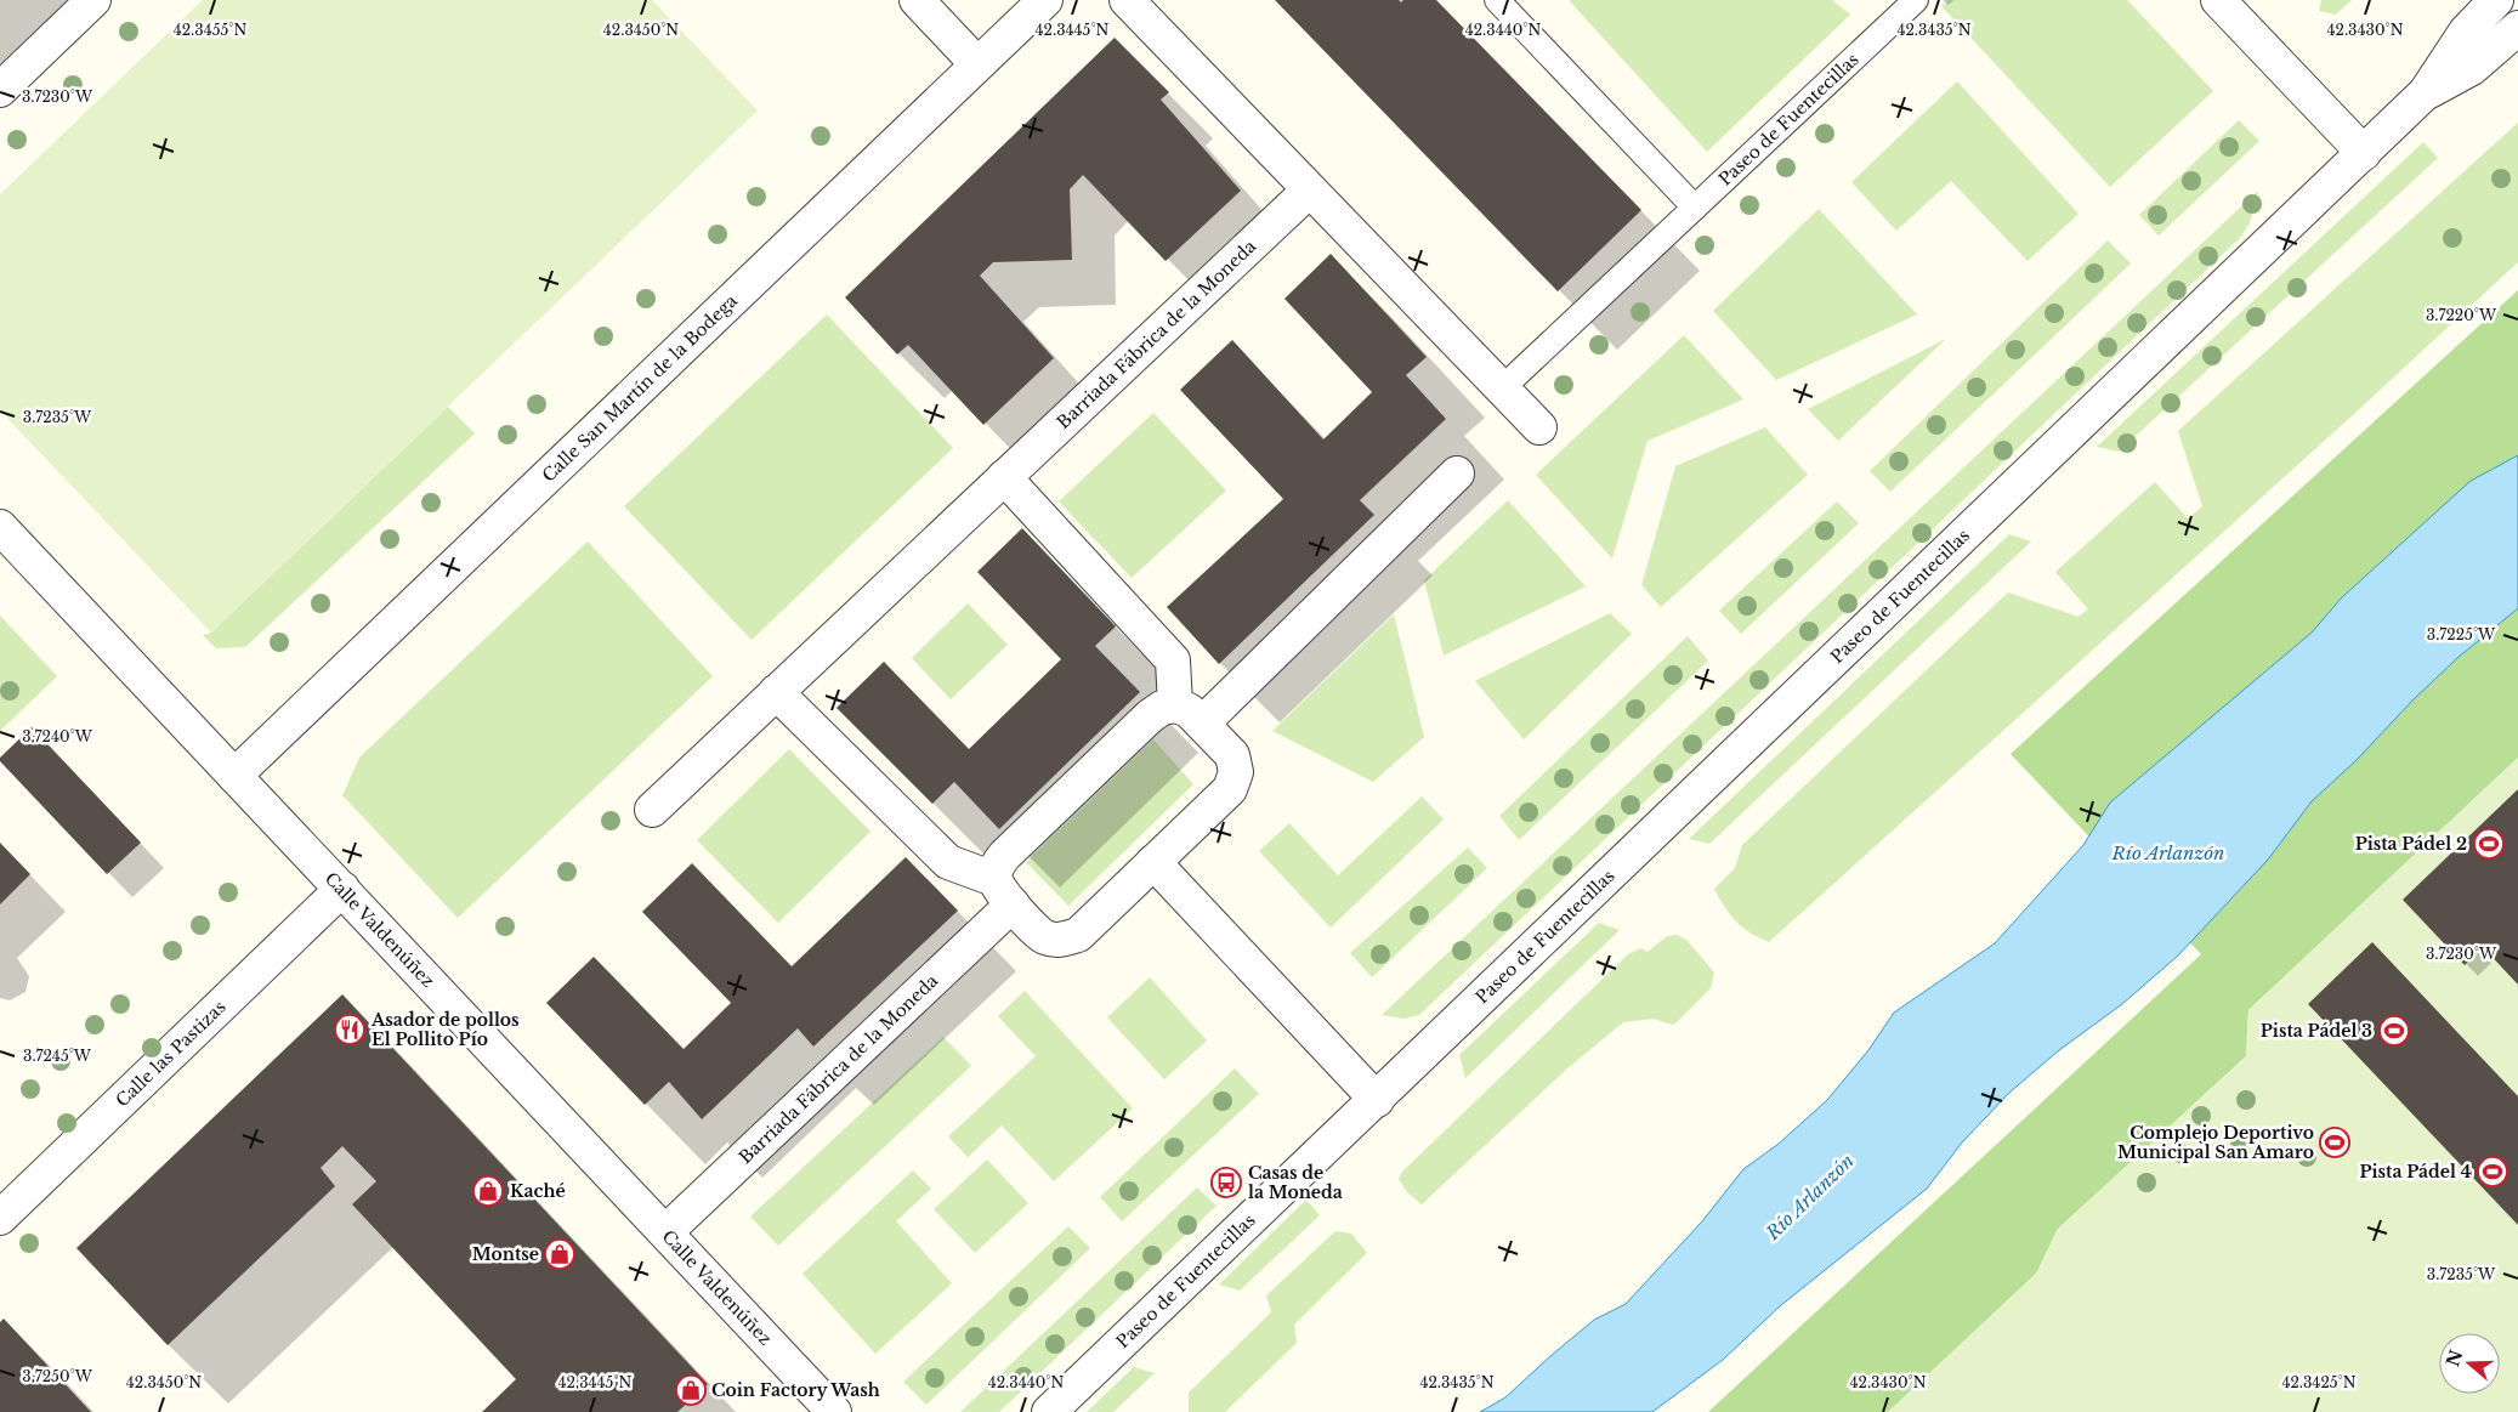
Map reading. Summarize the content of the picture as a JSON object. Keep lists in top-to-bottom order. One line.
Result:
{"streets":{"street":["Paseo de Fuentecillas","Barriada Fábrica de la Moneda","Calle San Martín de la Bodega","Calle Valdenúñez","Calle las Pastizas"]},"crossings":[["Barriada Fábrica de la Moneda","Calle Valdenúñez"],["Calle San Martín de la Bodega","Calle Valdenúñez"],["Calle Valdenúñez","Calle las Pastizas"]],"water":["Río Arlanzón"],"places":{"sports":["Pista Pádel 2","Pista Pádel 3","Complejo Deportivo Municipal San Amaro","Pista Pádel 4"],"restaurant":["Asador de pollos El Pollito Pío"],"bus stop":["Casas de la Moneda"],"shop":["Kaché","Montse","Coin Factory Wash"]},"north":"left","coordinates":["42.3455°N","42.3450°N","42.3445°N","42.3440°N","42.3435°N","42.3430°N","3.7230°W","3.7220°W","3.7235°W","3.7225°W","3.7240°W","3.7245°W","3.7250°W","42.3425°N"]}
